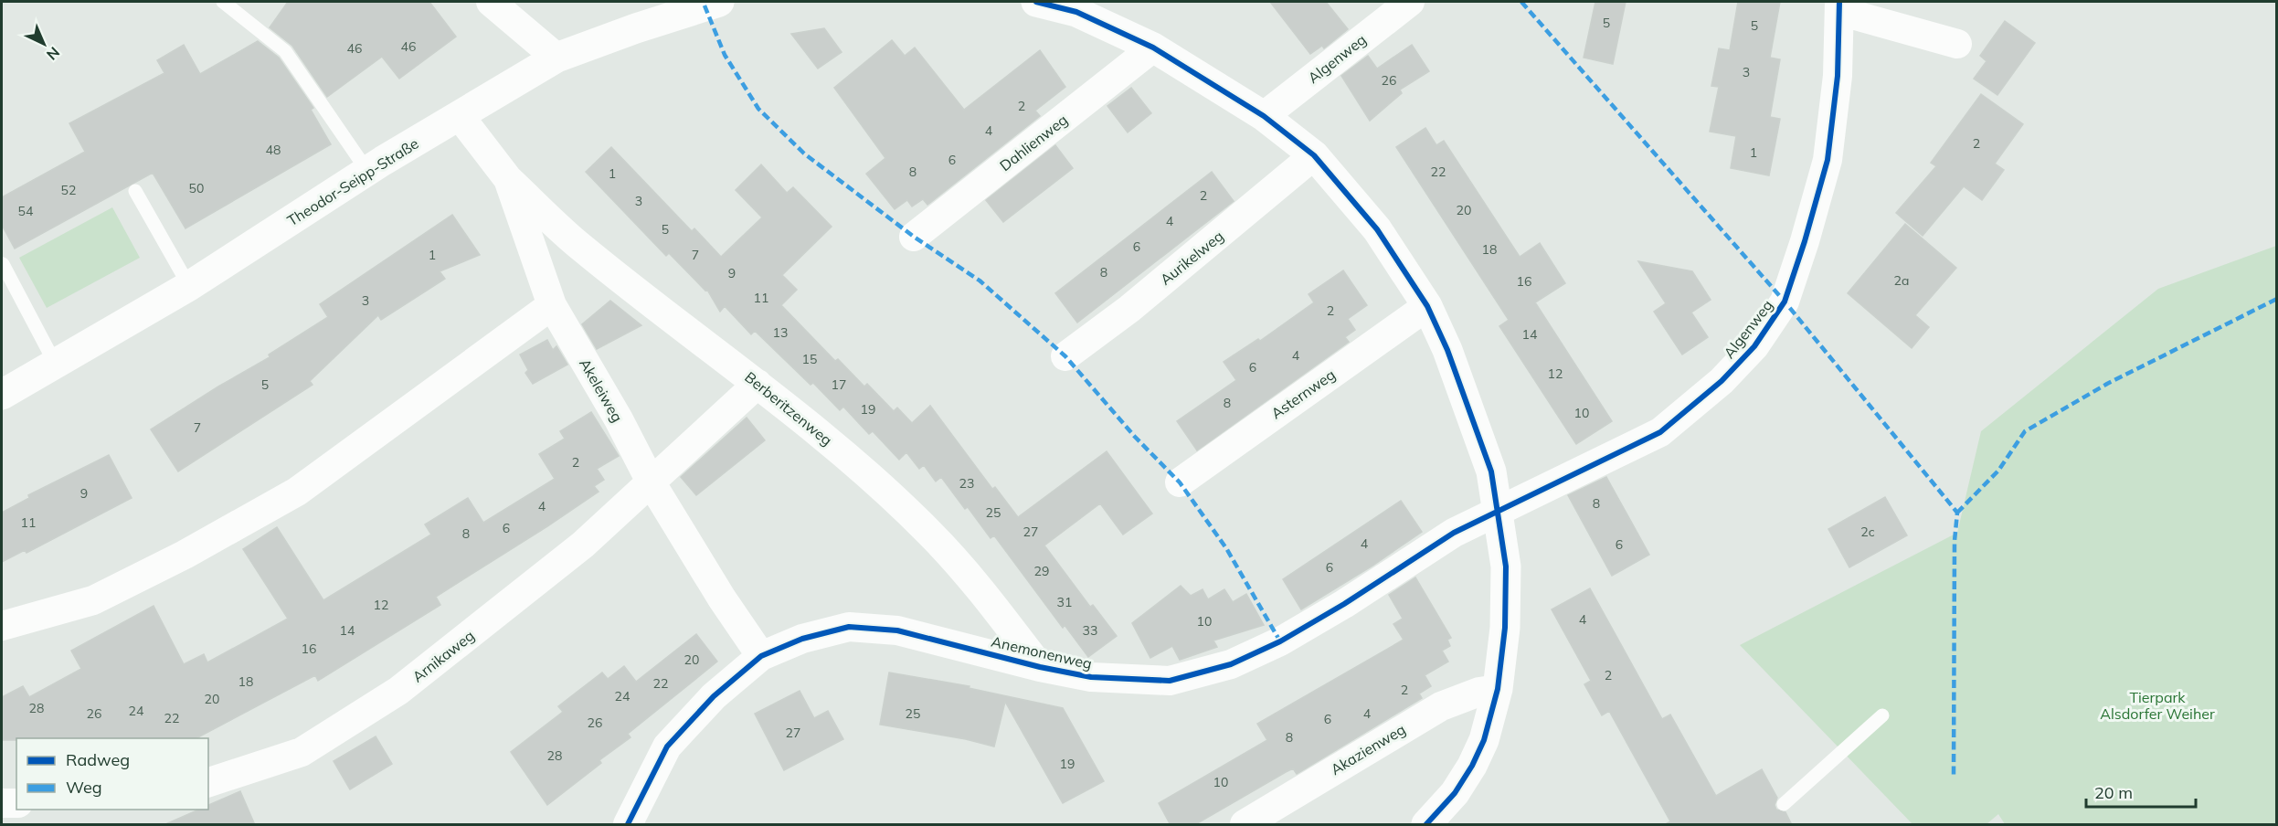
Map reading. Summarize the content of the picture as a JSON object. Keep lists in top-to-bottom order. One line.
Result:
{"streets":{"street":["Algenweg","Dahlienweg","Theodor-Seipp-Straße","Aurikelweg","Akeleiweg","Asternweg","Berberitzenweg","Anemonenweg","Arnikaweg","Akazienweg"]},"crossings":[["Algenweg","Anemonenweg"],["Theodor-Seipp-Straße","Akeleiweg"],["Akeleiweg","Berberitzenweg"],["Akeleiweg","Anemonenweg"],["Akeleiweg","Arnikaweg"],["Berberitzenweg","Anemonenweg"],["Berberitzenweg","Arnikaweg"]],"parks":["Tierpark Alsdorfer Weiher"],"house_numbers":["5","5","46","46","3","26","2","4","2","48","1","6","8","22","1","50","52","2","3","20","54","4","5","6","18","1","7","8","9","2a","16","11","3","2","13","14","4","15","6","12","5","17","8","19","10","7","2","23","9","8","4","25","11","6","27","2c","8","4","6","6","29","31","12","4","10","14","33","16","20","2","18","22","2","24","20","28","24","26","25","4","22","6","26","27","8","28","19","10"],"legend":["Radweg","Weg"],"scale_bar":"20 m","north":"bottom right"}
